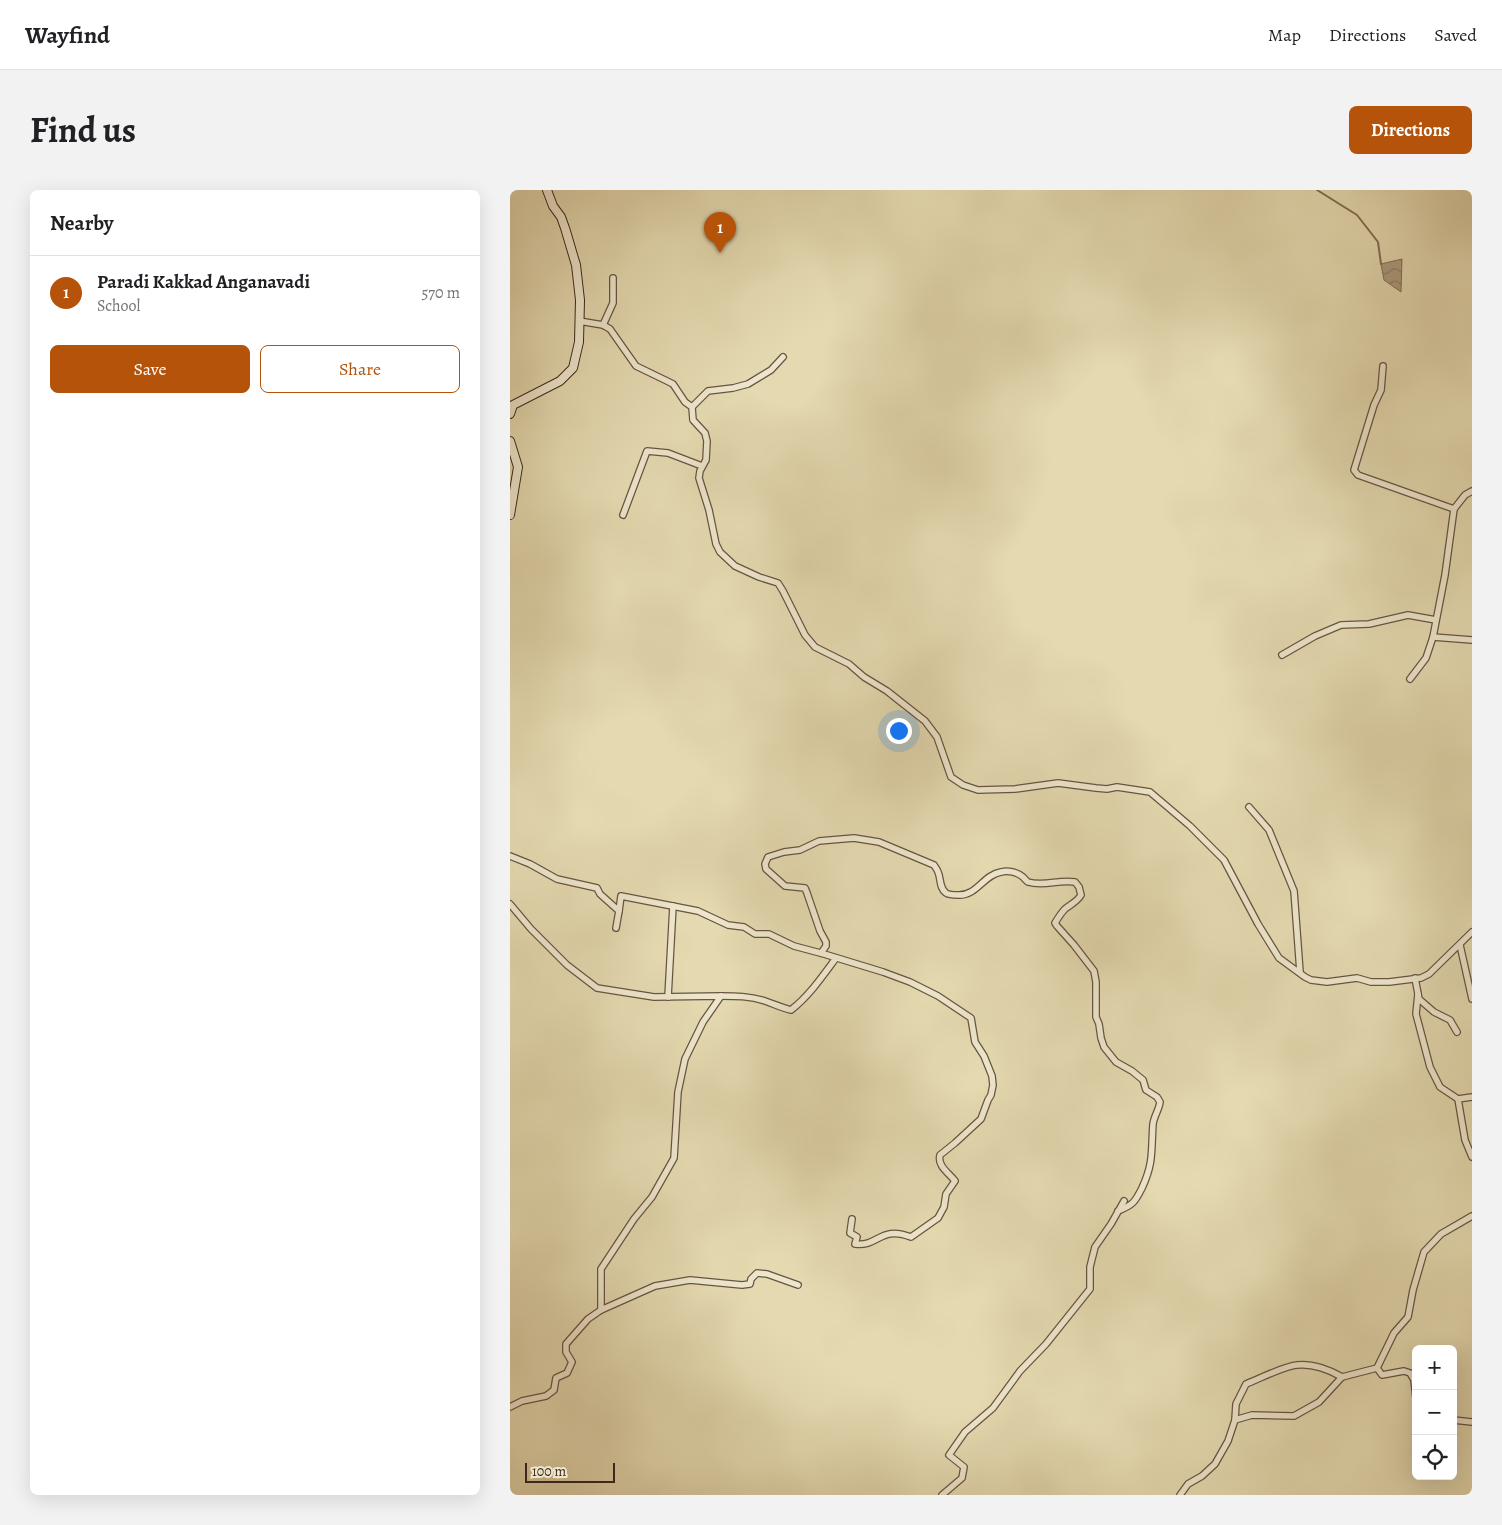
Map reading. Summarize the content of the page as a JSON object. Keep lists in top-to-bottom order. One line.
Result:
{"scale_bar":"100 m","page":{"header":"Wayfind","nav":["Map","Directions","Saved"],"title":"Find us","buttons":["Directions",["Save","Share"]],"heading":"Nearby","pins":"1","list":[{"mark":"1","name":"Paradi Kakkad Anganavadi","note":"School","value":"570 m"}],"map_buttons":["+","−"],"scale":"100 m"}}
